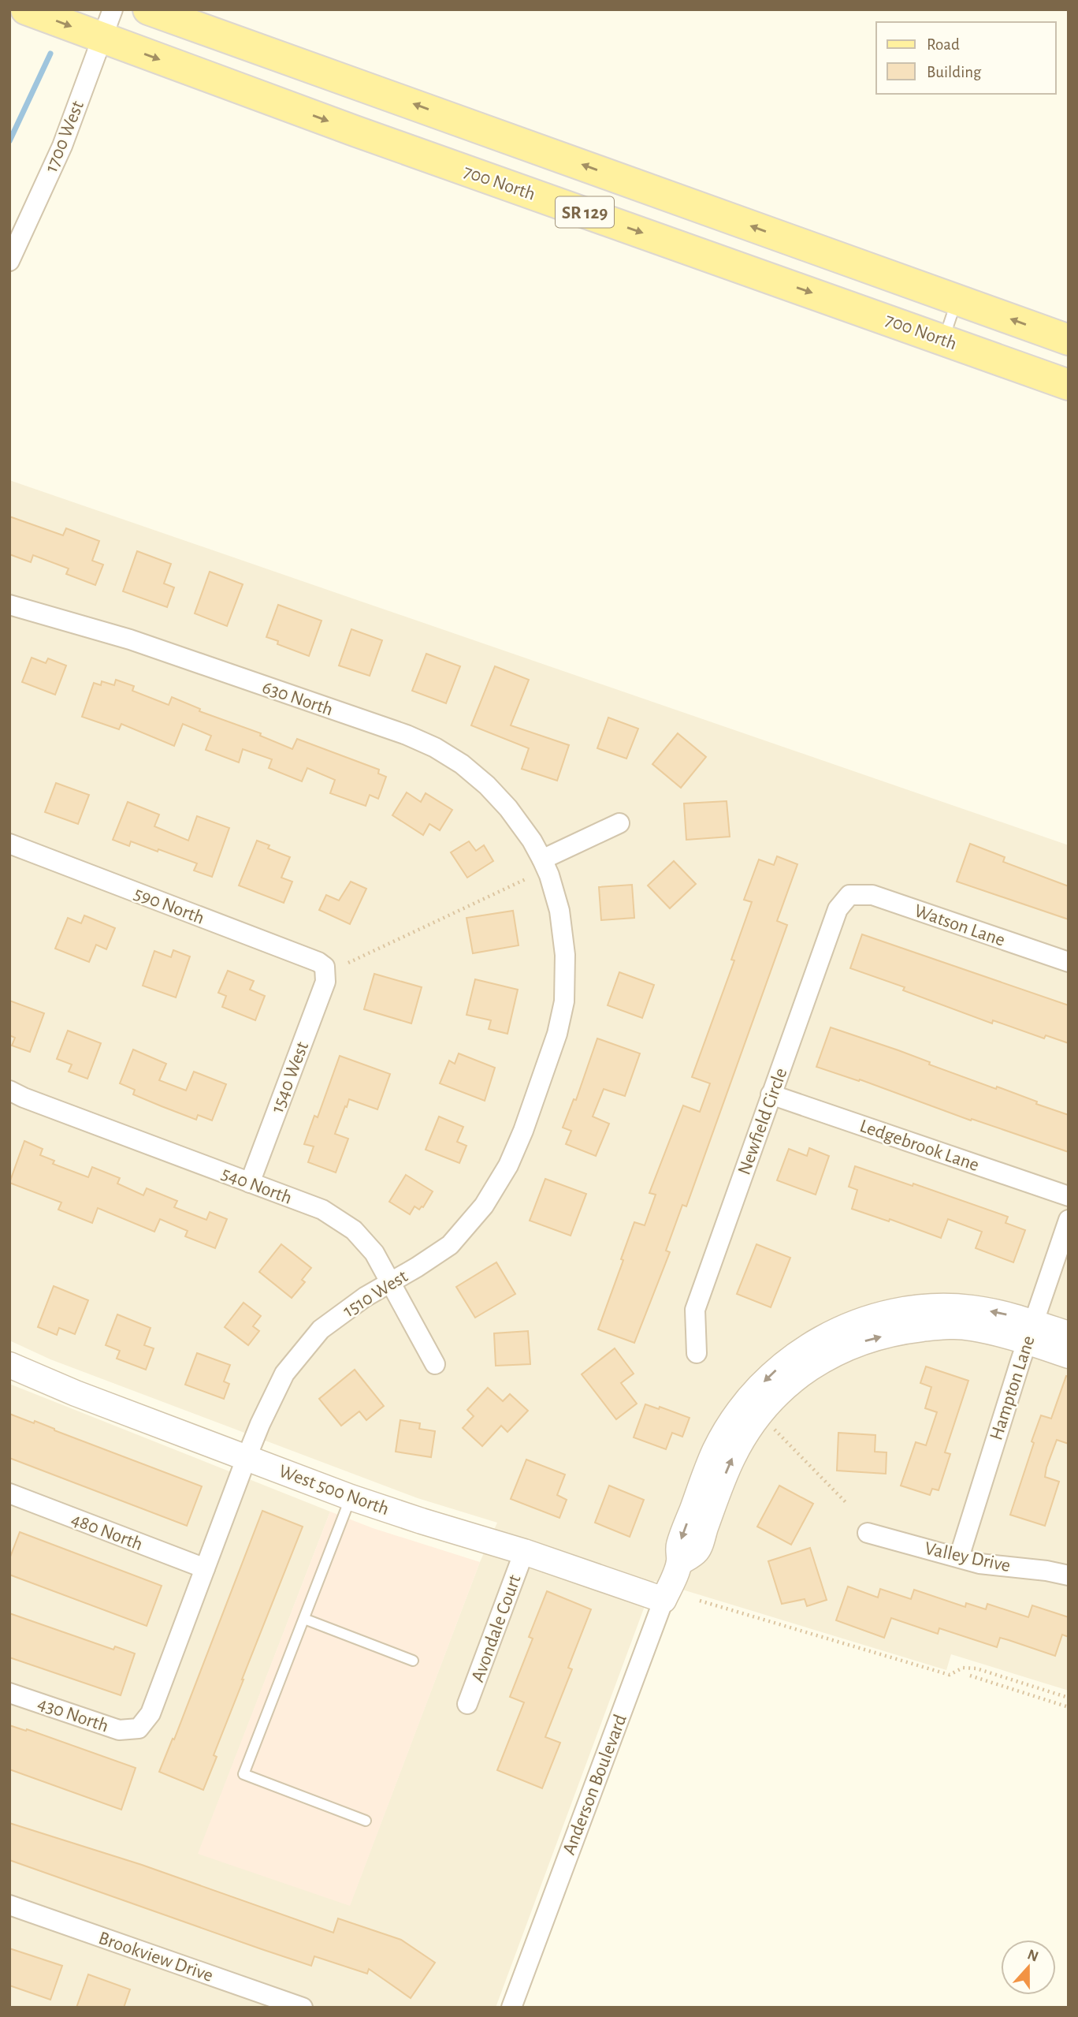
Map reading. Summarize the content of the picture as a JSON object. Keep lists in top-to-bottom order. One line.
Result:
{"streets":{"main road":["700 North","SR 129"],"street":["1700 West","630 North","590 North","Watson Lane","1540 West","Newfield Circle","Ledgebrook Lane","540 North","1510 West","Hampton Lane","West 500 North","480 North","Valley Drive","Avondale Court","430 North","Anderson Boulevard","Brookview Drive"]},"crossings":[["1700 West","700 North"],["630 North","1510 West"],["590 North","1540 West"],["Watson Lane","Newfield Circle"],["1540 West","540 North"],["Newfield Circle","Ledgebrook Lane"],["540 North","1510 West"],["1510 West","West 500 North"],["1510 West","480 North"],["1510 West","430 North"],["Hampton Lane","Valley Drive"],["Hampton Lane","Anderson Boulevard"],["West 500 North","Avondale Court"],["West 500 North","Anderson Boulevard"]],"legend":["Road","Building"],"north":"top"}
